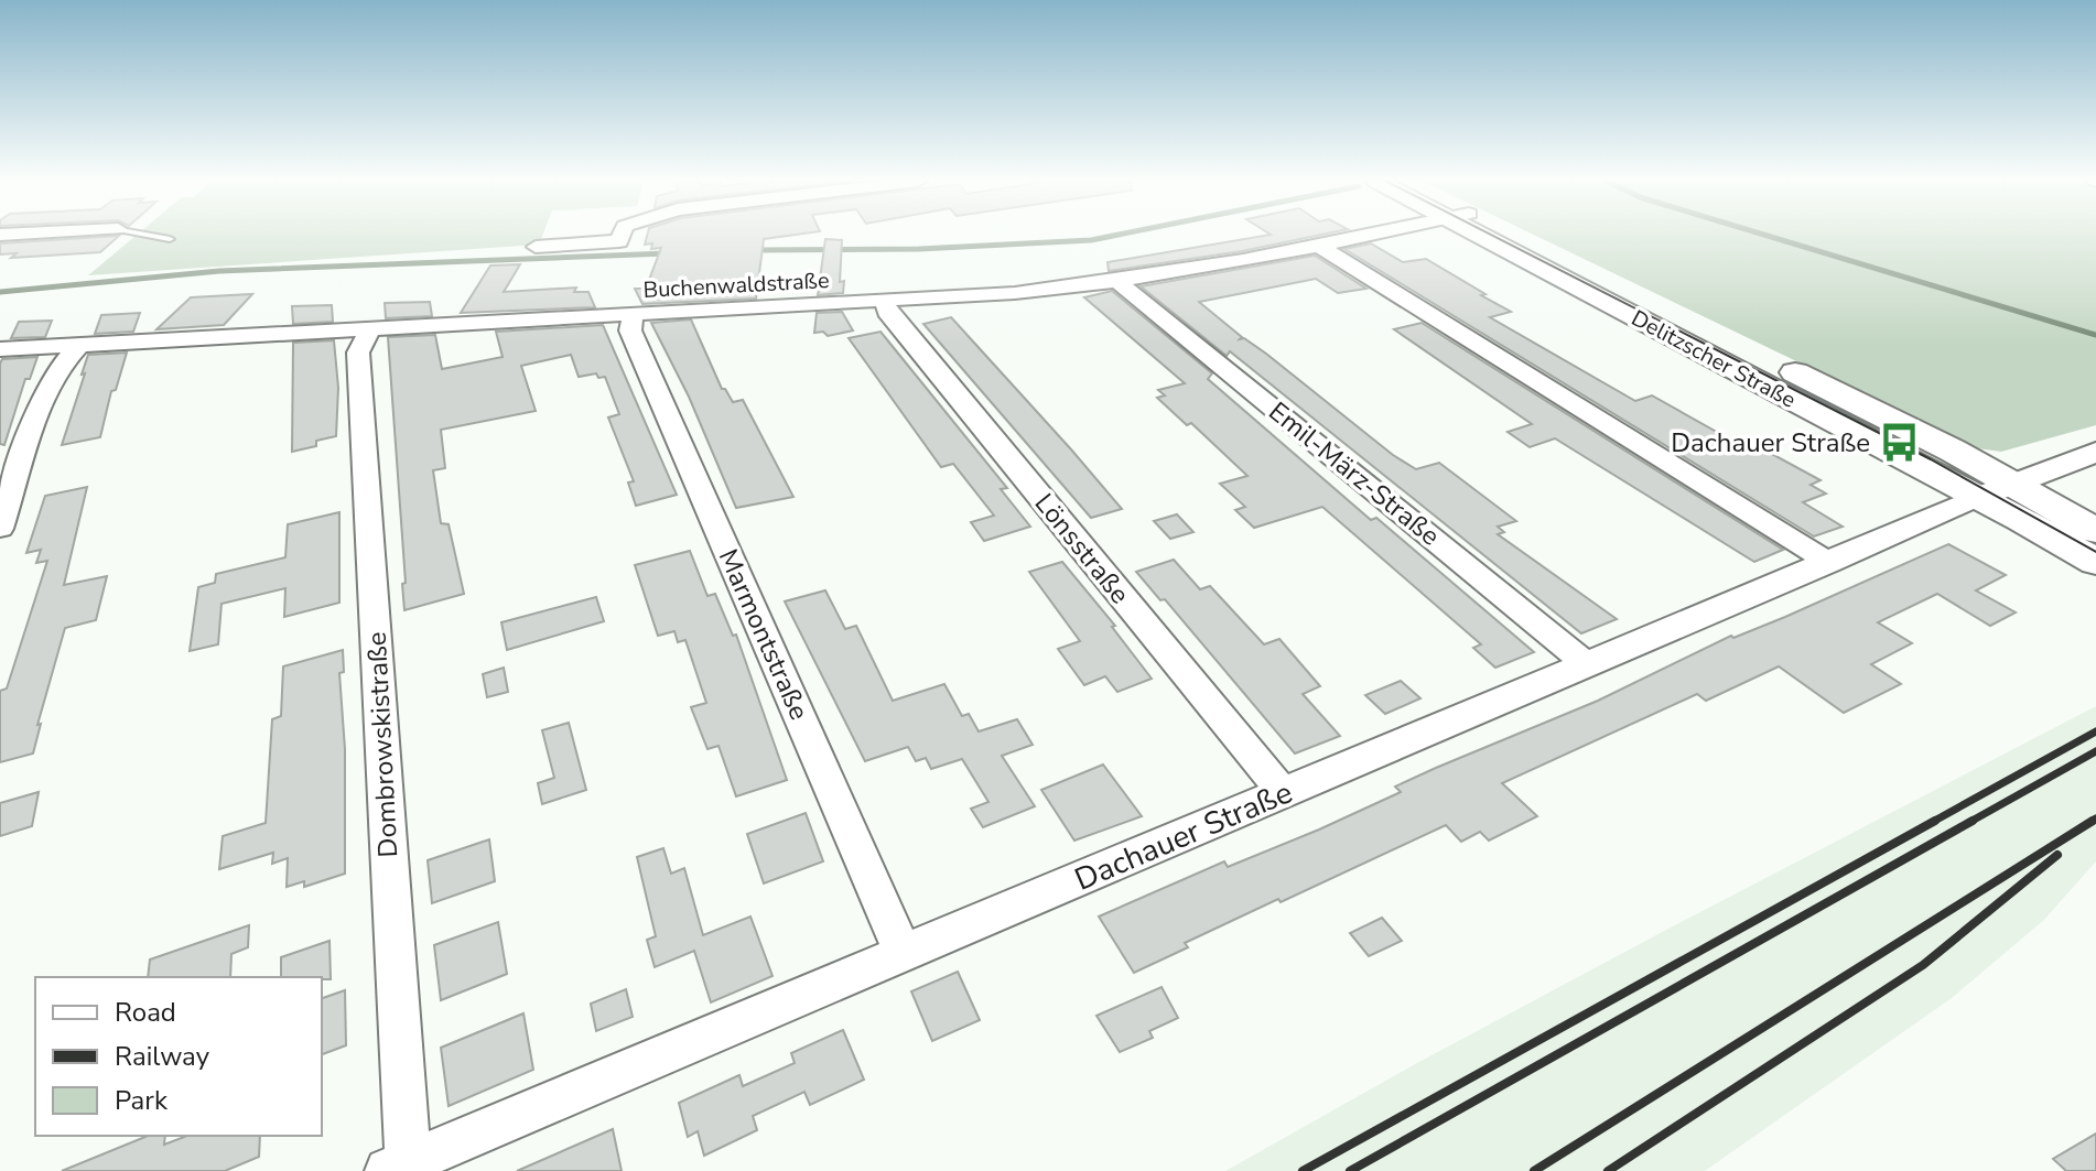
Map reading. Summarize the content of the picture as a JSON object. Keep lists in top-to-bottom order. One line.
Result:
{"streets":{"main road":["Delitzscher Straße"],"street":["Buchenwaldstraße","Emil-März-Straße","Lönsstraße","Marmontstraße","Dombrowskistraße","Dachauer Straße"]},"crossings":[["Buchenwaldstraße","Emil-März-Straße"],["Buchenwaldstraße","Lönsstraße"],["Buchenwaldstraße","Marmontstraße"],["Buchenwaldstraße","Dombrowskistraße"],["Delitzscher Straße","Dachauer Straße"],["Emil-März-Straße","Dachauer Straße"],["Lönsstraße","Dachauer Straße"],["Marmontstraße","Dachauer Straße"],["Dombrowskistraße","Dachauer Straße"]],"places":{"bus stop":["Dachauer Straße"]},"legend":["Road","Railway","Park"]}
